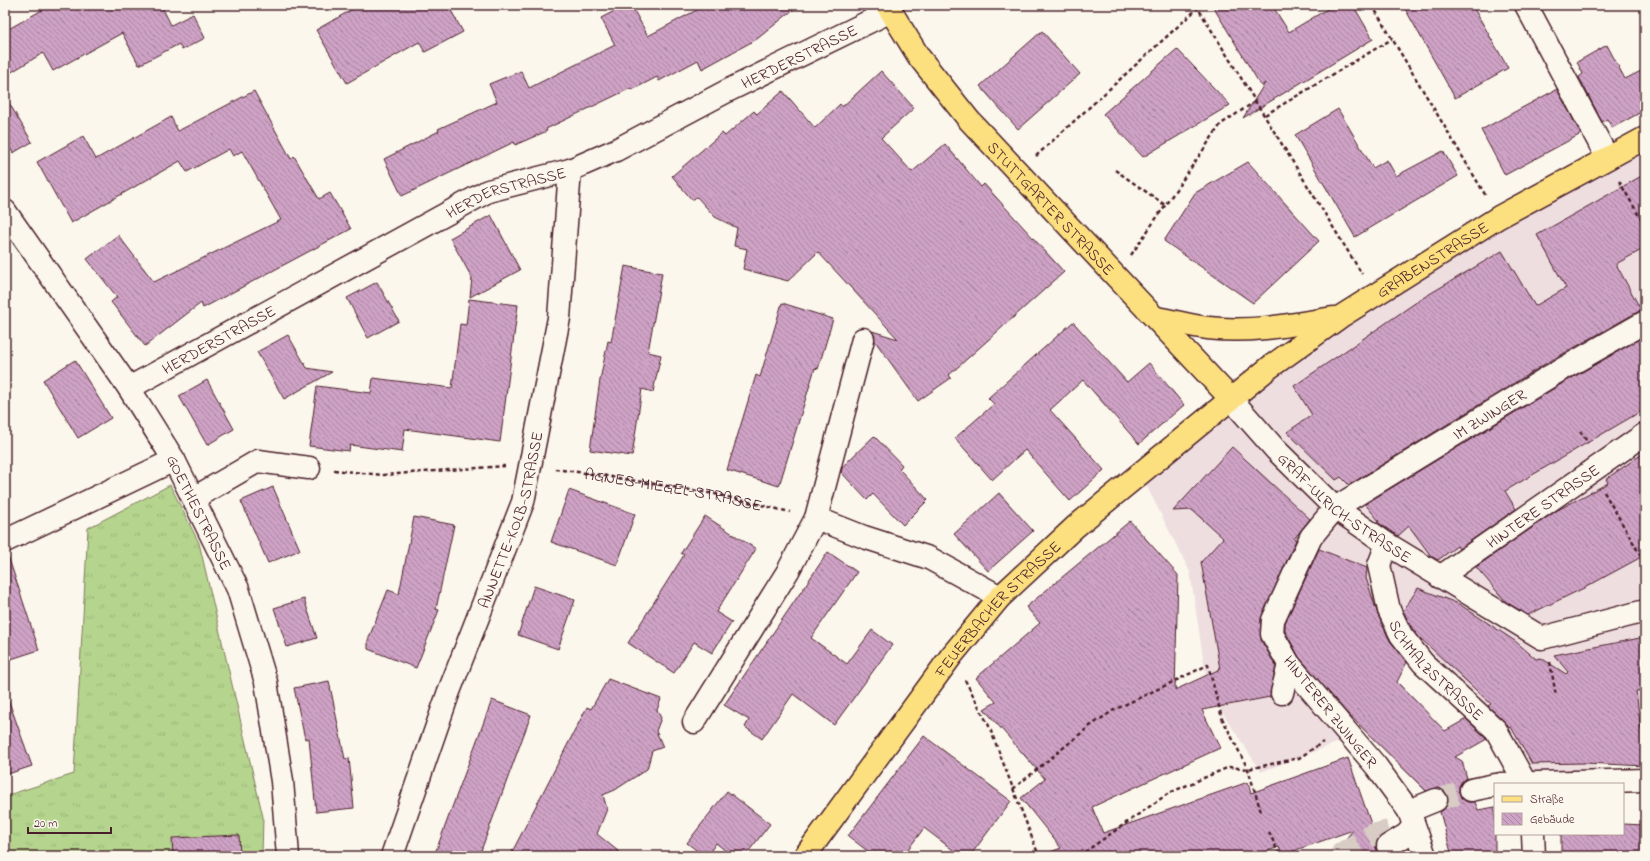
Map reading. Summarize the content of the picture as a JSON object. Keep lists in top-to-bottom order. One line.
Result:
{"streets":{"main road":["STUTTGARTER STRASSE","GRABENSTRASSE","FEUERBACHER STRASSE"],"street":["HERDERSTRASSE","IM ZWINGER","HINTERE STRASSE","GRAF-ULRICH-STRASSE","GOETHESTRASSE","ANNETTE-KOLB-STRASSE","SCHMALZSTRASSE","HINTERER ZWINGER"],"path":["AGNES-MIEGEL-STRASSE"]},"crossings":[["HERDERSTRASSE","STUTTGARTER STRASSE"],["HERDERSTRASSE","GOETHESTRASSE"],["HERDERSTRASSE","ANNETTE-KOLB-STRASSE"],["STUTTGARTER STRASSE","GRABENSTRASSE"],["STUTTGARTER STRASSE","GRAF-ULRICH-STRASSE"],["STUTTGARTER STRASSE","FEUERBACHER STRASSE"],["GRABENSTRASSE","GRAF-ULRICH-STRASSE"],["GRABENSTRASSE","FEUERBACHER STRASSE"],["IM ZWINGER","GRAF-ULRICH-STRASSE"],["IM ZWINGER","HINTERER ZWINGER"],["AGNES-MIEGEL-STRASSE","ANNETTE-KOLB-STRASSE"],["HINTERE STRASSE","GRAF-ULRICH-STRASSE"],["GRAF-ULRICH-STRASSE","FEUERBACHER STRASSE"],["GRAF-ULRICH-STRASSE","SCHMALZSTRASSE"],["GRAF-ULRICH-STRASSE","HINTERER ZWINGER"]],"legend":["Straße","Gebäude"],"scale_bar":"20 m"}
